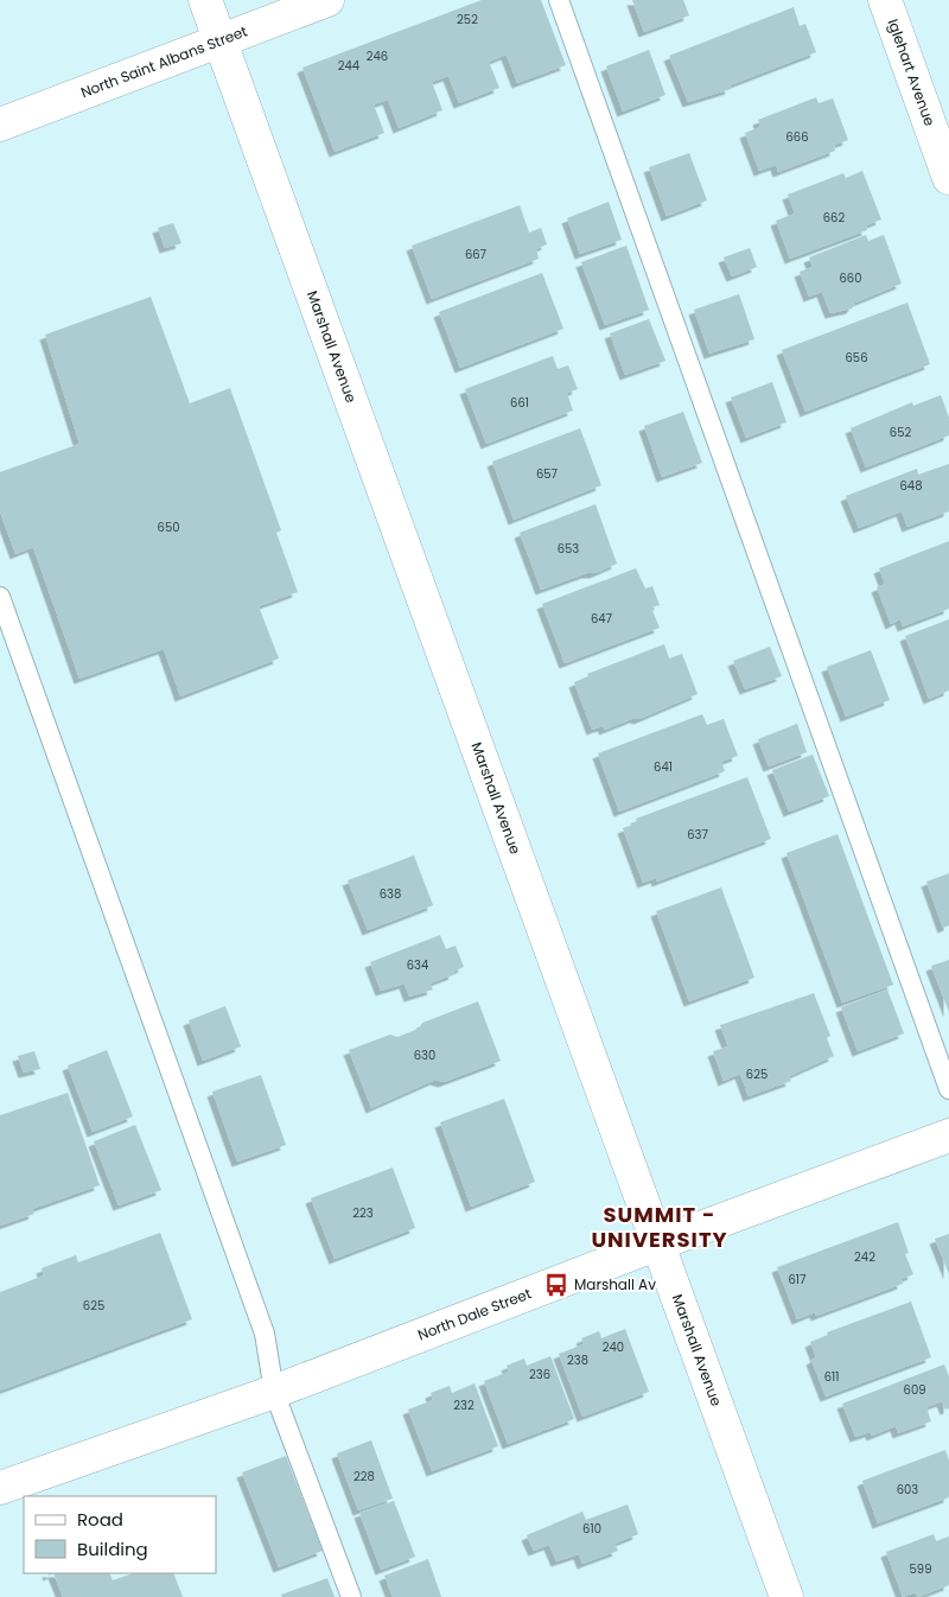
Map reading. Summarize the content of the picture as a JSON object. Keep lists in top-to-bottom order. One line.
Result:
{"streets":{"street":["North Saint Albans Street","Iglehart Avenue","Marshall Avenue","North Dale Street"]},"crossings":[["North Saint Albans Street","Marshall Avenue"],["Marshall Avenue","North Dale Street"]],"districts":["SUMMIT - UNIVERSITY"],"places":{"bus stop":["Marshall Av"]},"house_numbers":["252","246","244","666","662","667","660","656","661","652","657","648","650","653","647","641","637","638","634","630","625","223","242","617","625","240","238","236","611","609","232","228","603","610","599"],"legend":["Road","Building"]}
